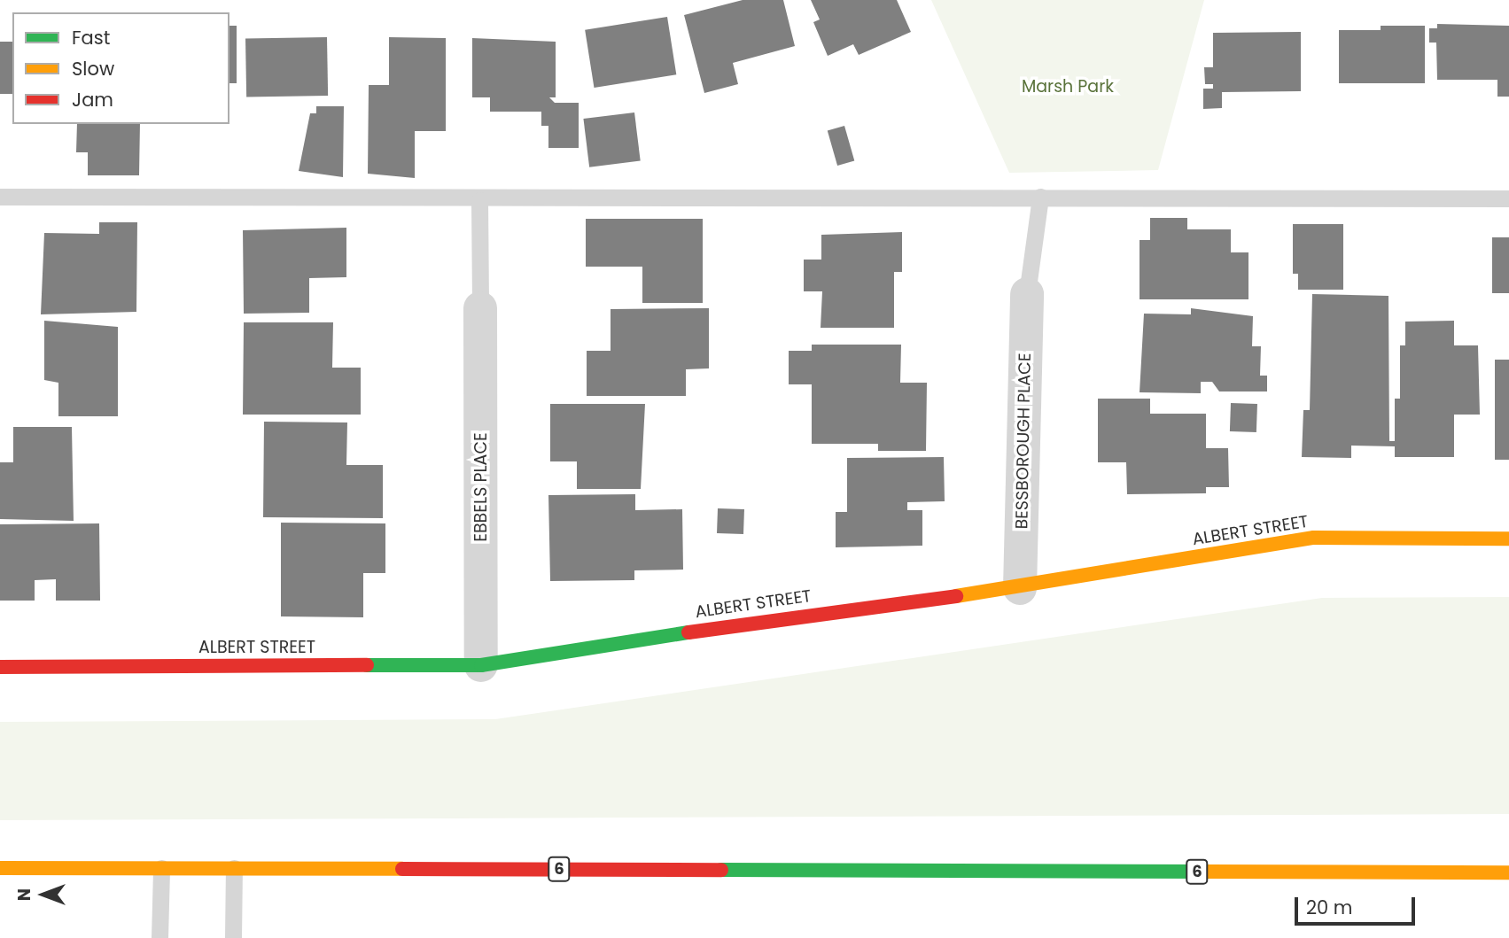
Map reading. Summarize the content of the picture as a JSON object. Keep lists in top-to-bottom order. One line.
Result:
{"streets":{"street":["BESSBOROUGH PLACE","EBBELS PLACE","ALBERT STREET","6"]},"crossings":[["BESSBOROUGH PLACE","ALBERT STREET"],["EBBELS PLACE","ALBERT STREET"]],"parks":["Marsh Park"],"legend":["Fast","Slow","Jam"],"scale_bar":"20 m","north":"left"}
